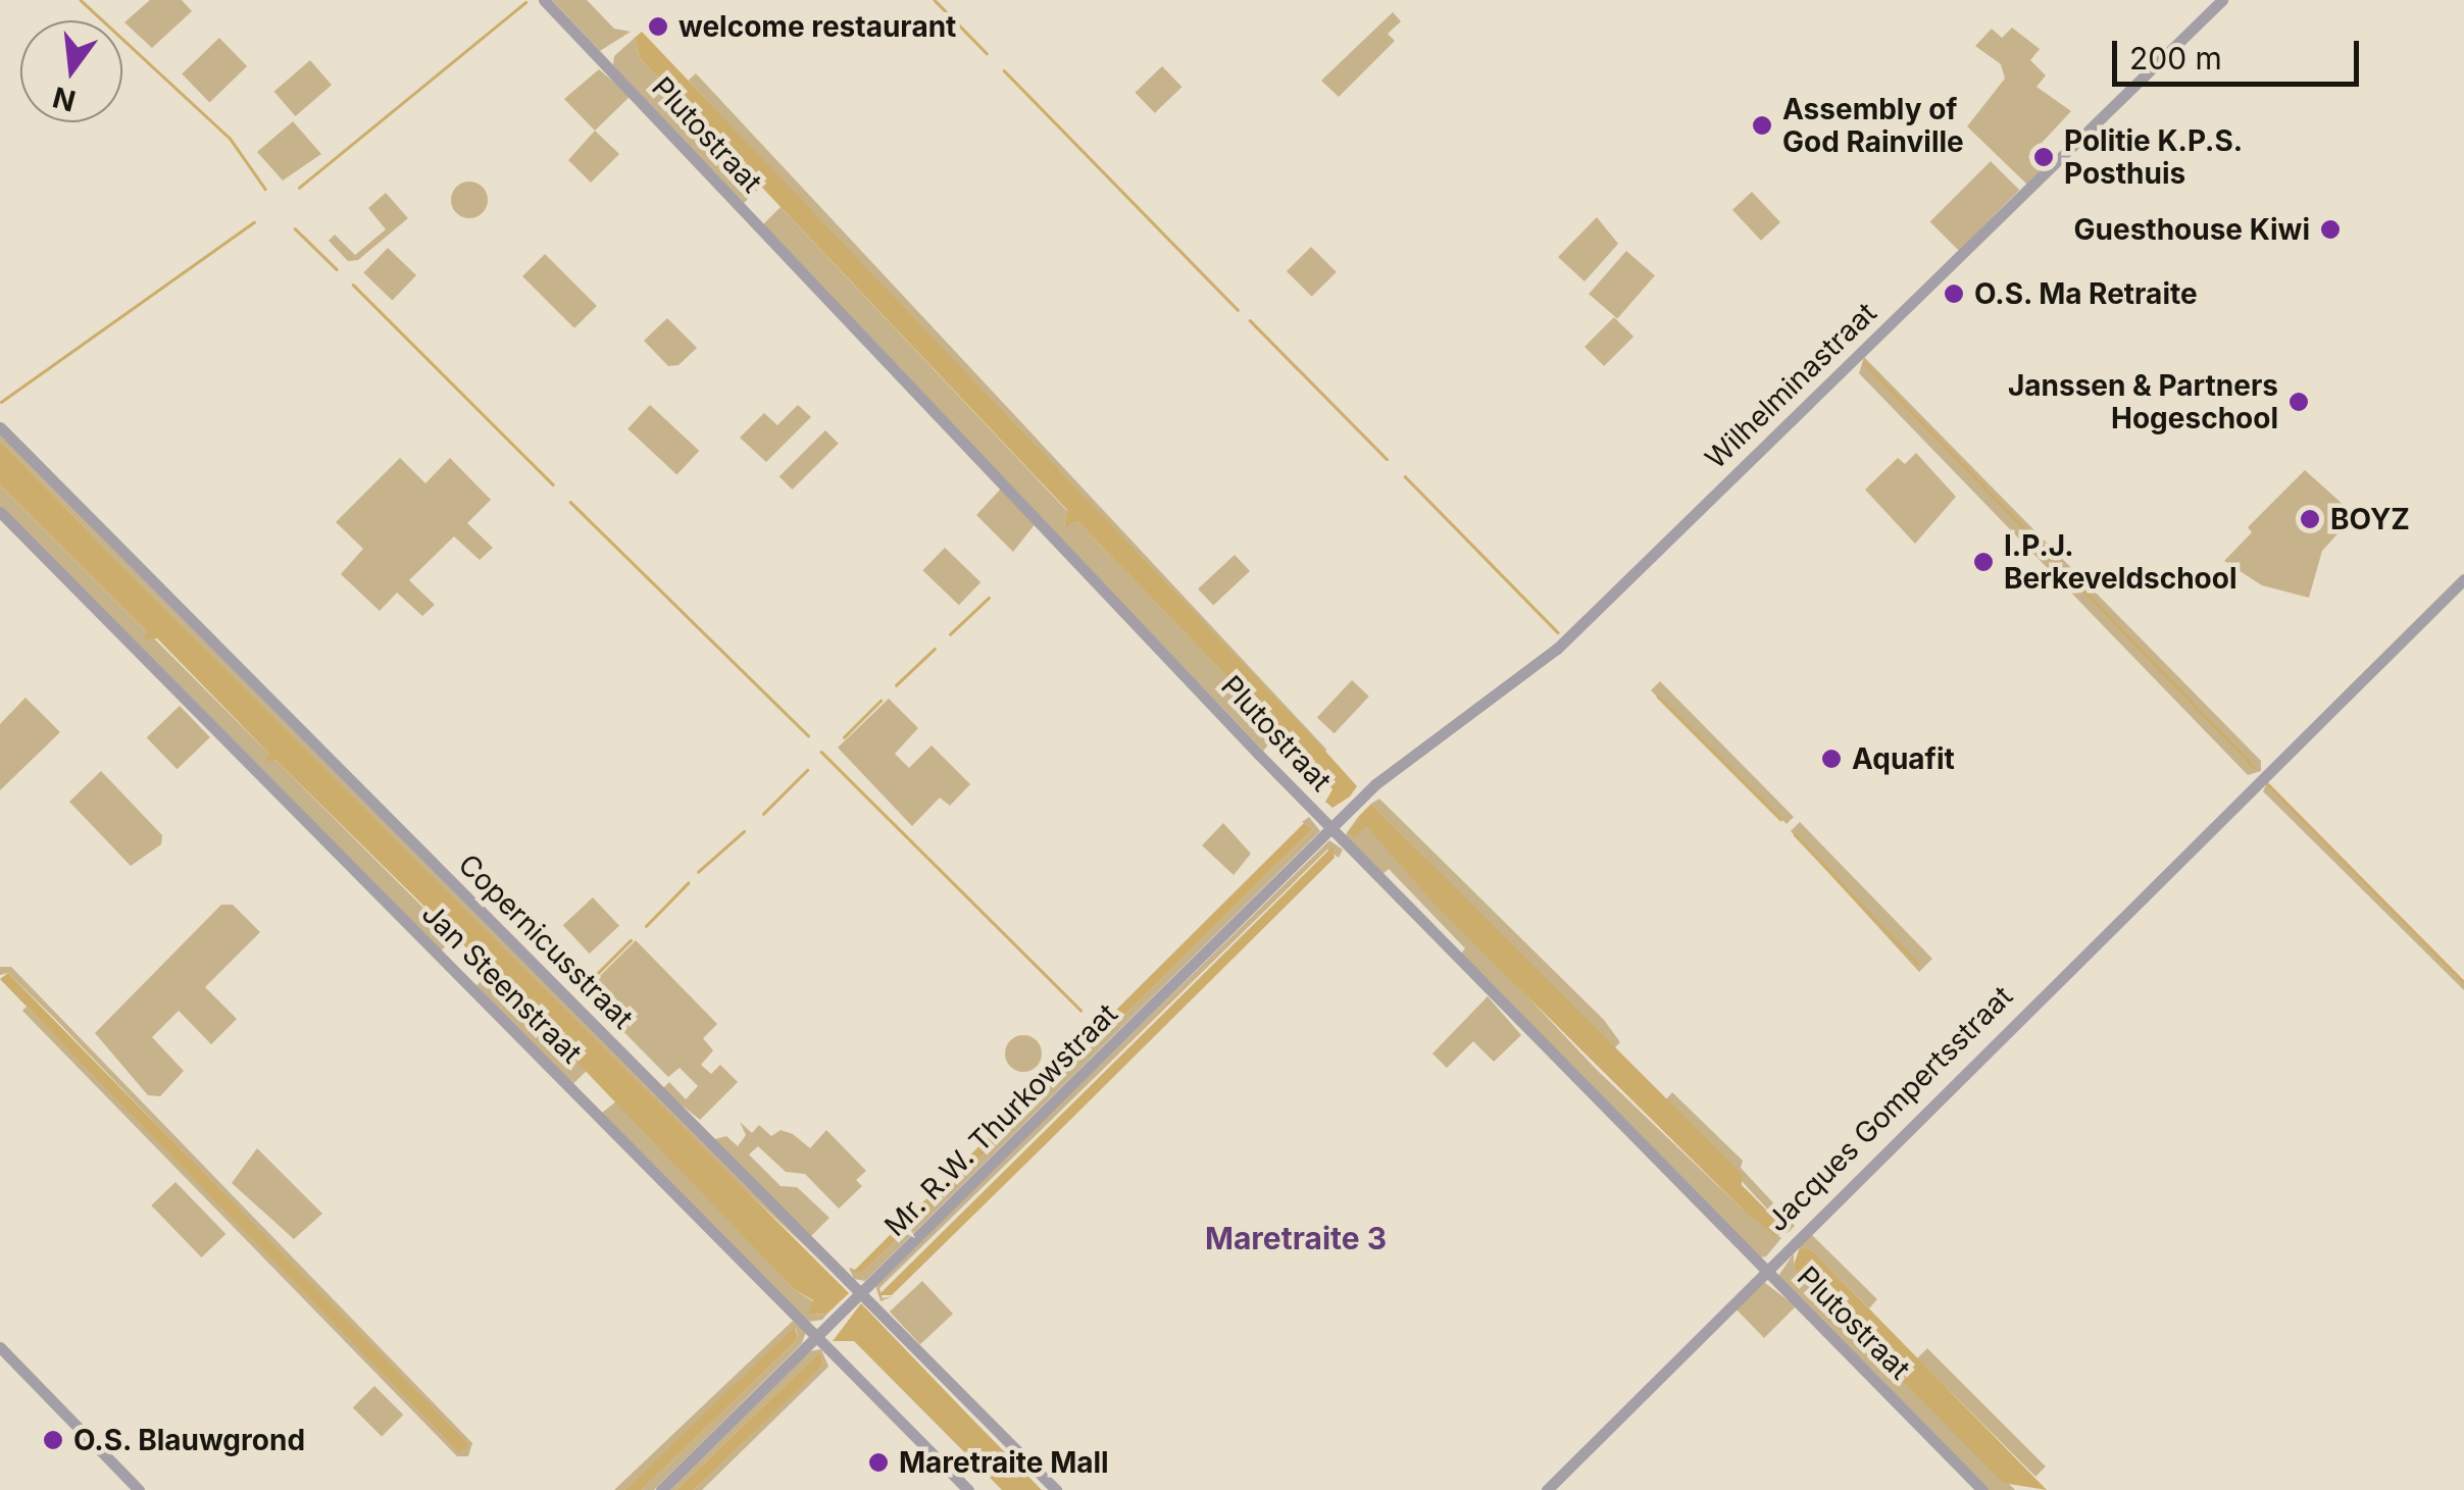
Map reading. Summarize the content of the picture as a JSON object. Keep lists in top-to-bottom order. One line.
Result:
{"streets":{"street":["Plutostraat","Wilhelminastraat","Copernicusstraat","Jan Steenstraat","Jacques Gompertsstraat","Mr. R.W. Thurkowstraat"]},"crossings":[["Plutostraat","Jacques Gompertsstraat"],["Plutostraat","Mr. R.W. Thurkowstraat"],["Wilhelminastraat","Mr. R.W. Thurkowstraat"],["Copernicusstraat","Mr. R.W. Thurkowstraat"],["Jan Steenstraat","Mr. R.W. Thurkowstraat"]],"districts":["Maretraite 3"],"places":["welcome restaurant","Assembly of God Rainville","Politie K.P.S. Posthuis","Guesthouse Kiwi","O.S. Ma Retraite","Janssen & Partners Hogeschool","BOYZ","I.P.J. Berkeveldschool","Aquafit","O.S. Blauwgrond","Maretraite Mall"],"scale_bar":"200 m","north":"bottom"}
